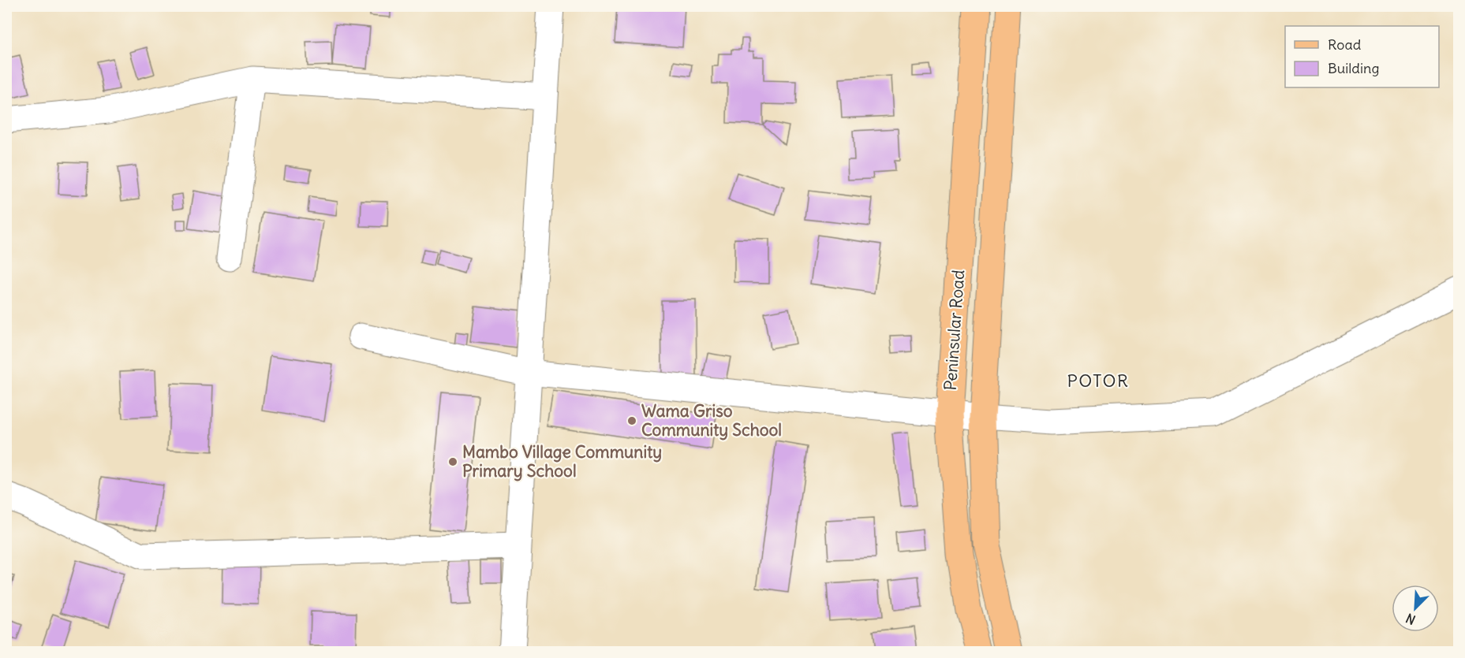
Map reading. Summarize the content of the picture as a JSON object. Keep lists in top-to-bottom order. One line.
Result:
{"streets":{"main road":["Peninsular Road"]},"districts":["POTOR"],"places":["Wama Griso Community School","Mambo Village Community Primary School"],"legend":["Road","Building"],"north":"bottom left"}
